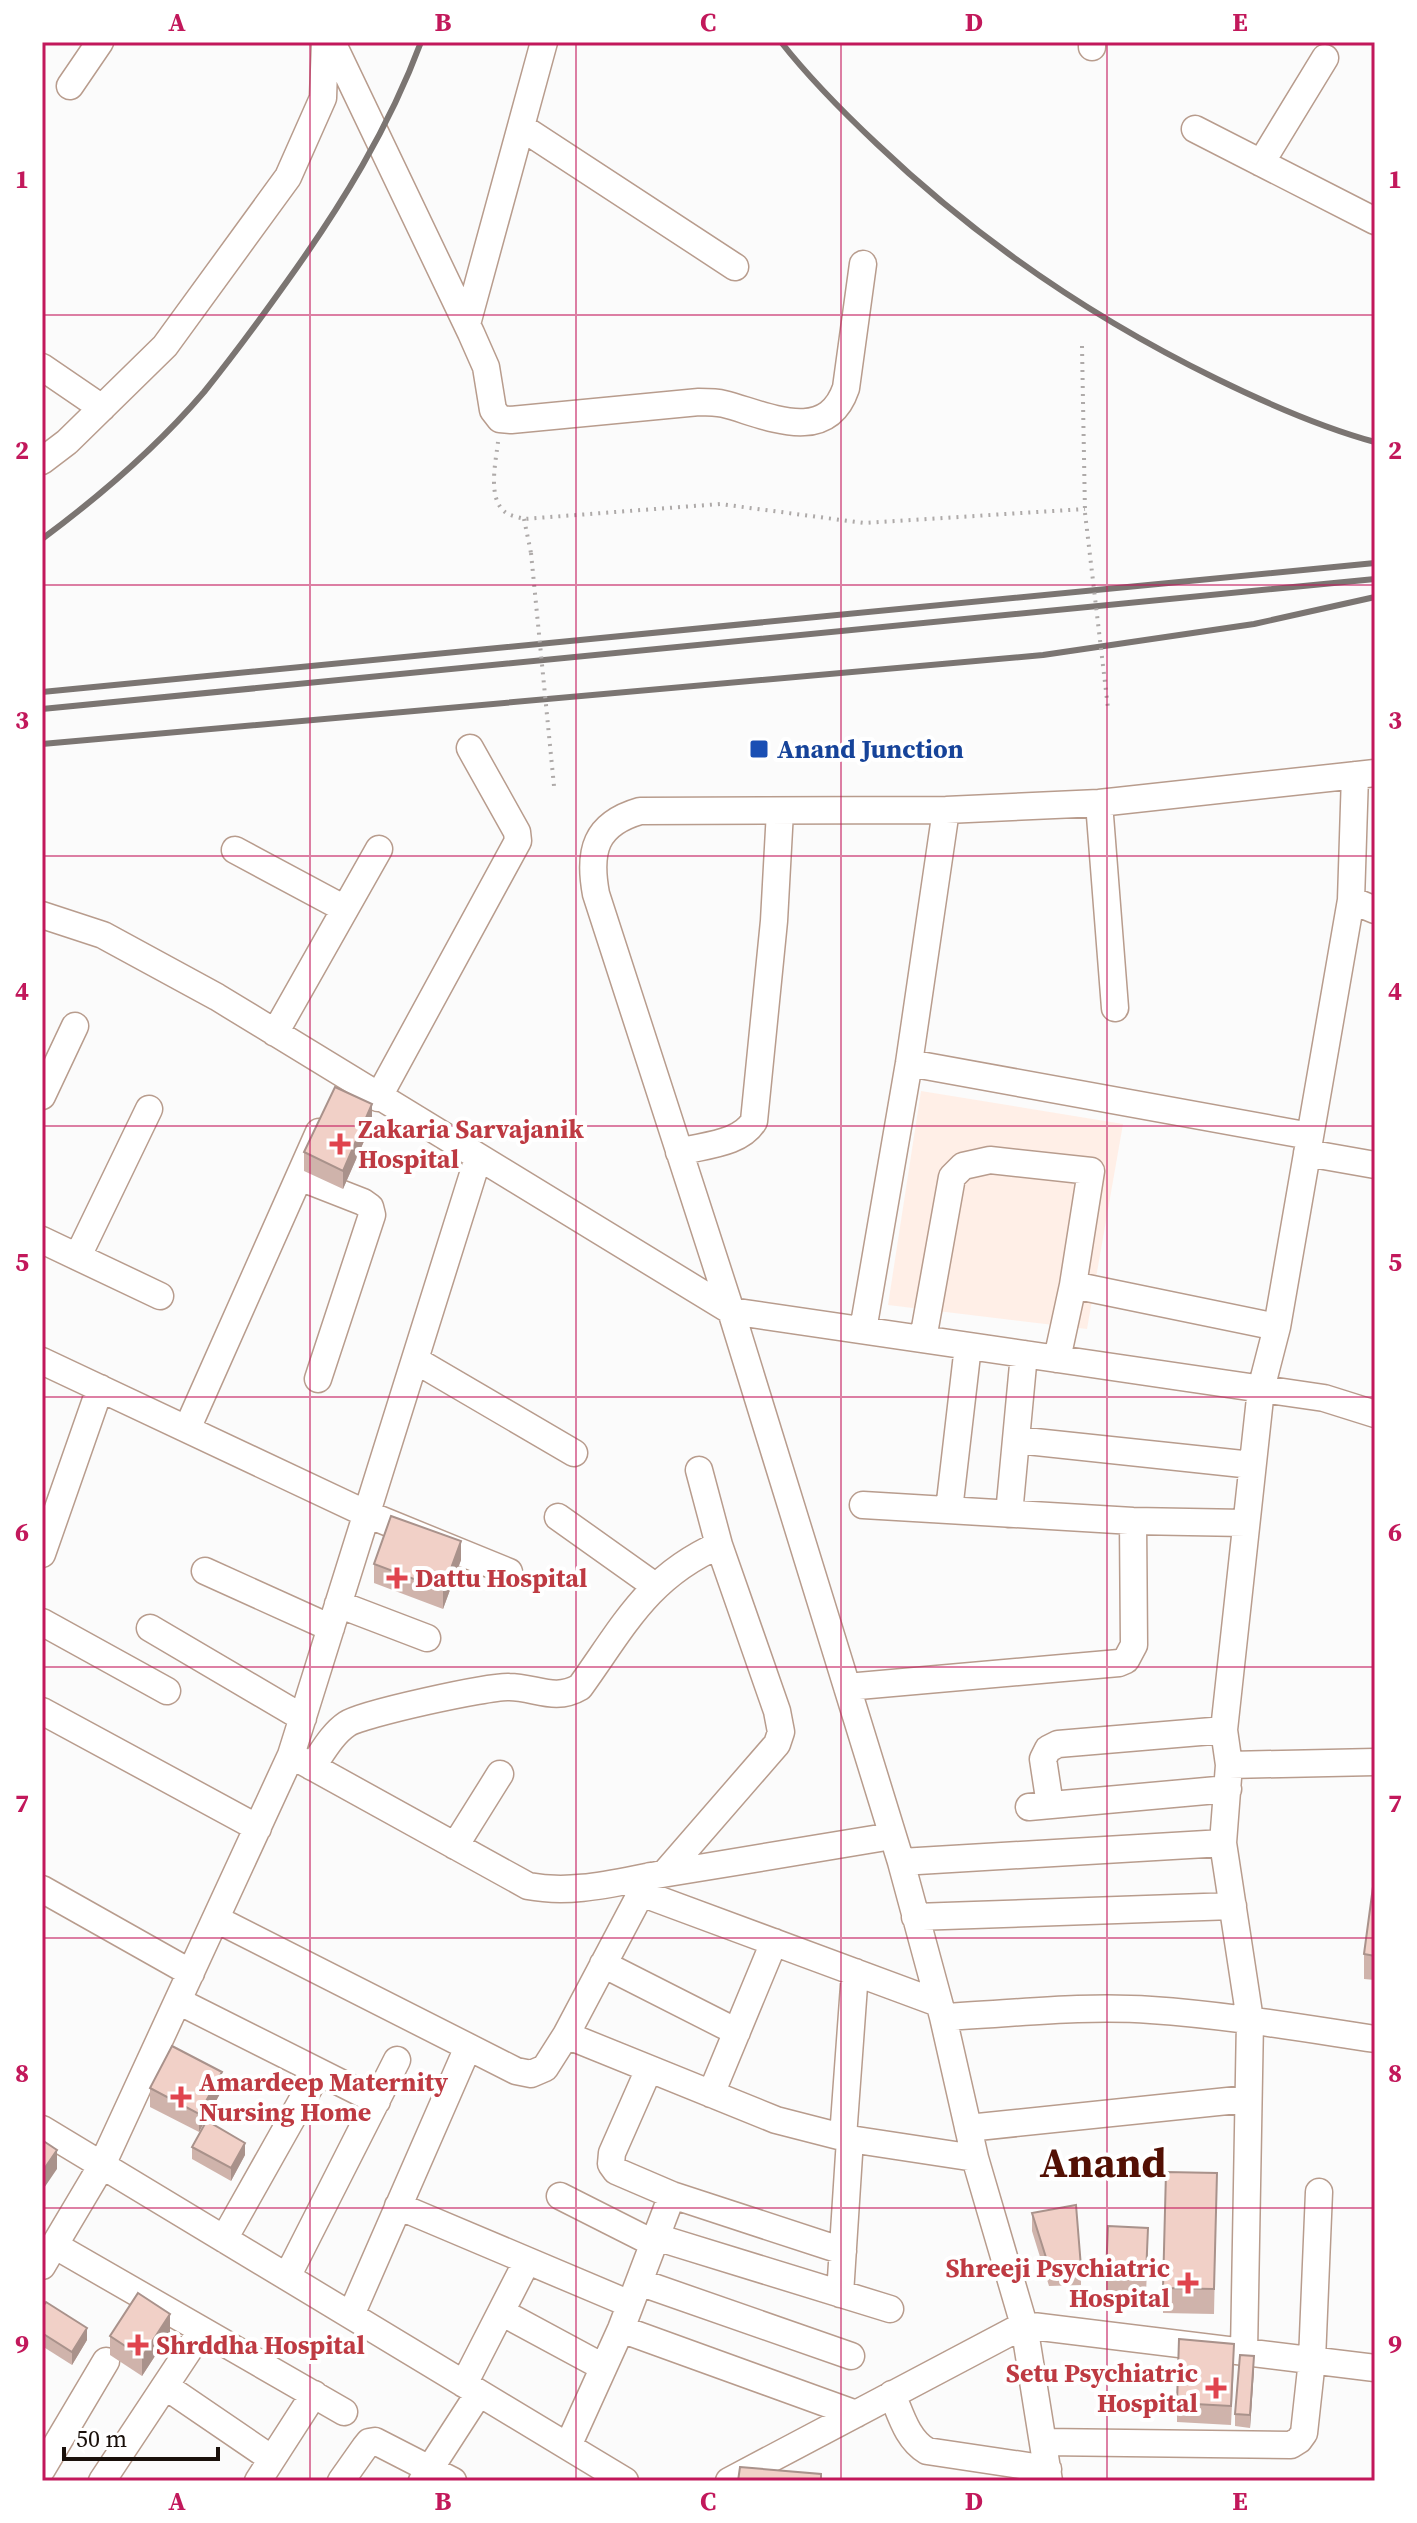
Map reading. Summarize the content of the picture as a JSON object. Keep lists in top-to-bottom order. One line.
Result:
{"districts":["Anand"],"places":{"transit":["Anand Junction"],"health":["Zakaria Sarvajanik Hospital","Dattu Hospital","Amardeep Maternity Nursing Home","Shreeji Psychiatric Hospital","Shrddha Hospital","Setu Psychiatric Hospital"]},"scale_bar":"50 m","grid":{"columns":["A","B","C","D","E"],"rows":["1","2","3","4","5","6","7","8","9"]}}
